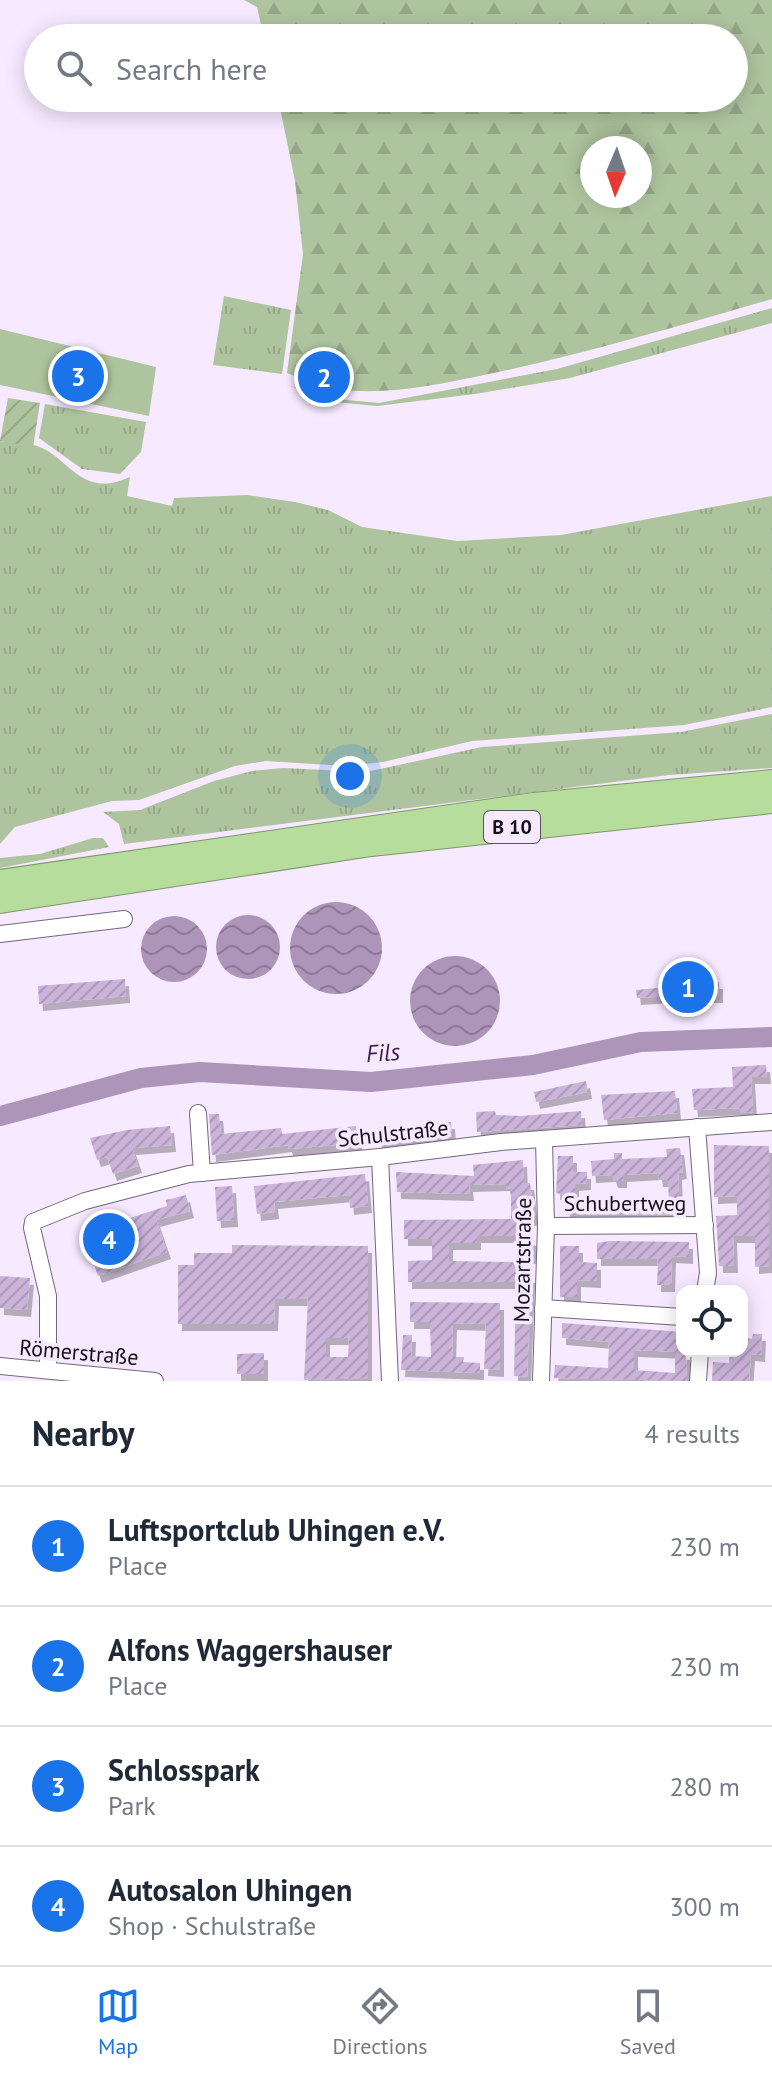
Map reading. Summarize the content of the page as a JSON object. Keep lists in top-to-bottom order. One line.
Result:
{"streets":{"highway":["B 10"],"street":["Schulstraße","Schubertweg","Mozartstraße","Römerstraße"]},"crossings":[["Schulstraße","Mozartstraße"],["Schulstraße","Römerstraße"],["Schubertweg","Mozartstraße"]],"water":["Fils"],"north":"bottom","page":{"search":"Search here","pins":["3","2","1","4"],"heading":["Nearby","4 results"],"list":[{"mark":"1","name":"Luftsportclub Uhingen e.V.","note":"Place","value":"230 m"},{"mark":"2","name":"Alfons Waggershauser","note":"Place","value":"230 m"},{"mark":"3","name":"Schlosspark","note":"Park","value":"280 m"},{"mark":"4","name":"Autosalon Uhingen","note":"Shop · Schulstraße","value":"300 m"}],"nav":["Map","Directions","Saved"]}}
